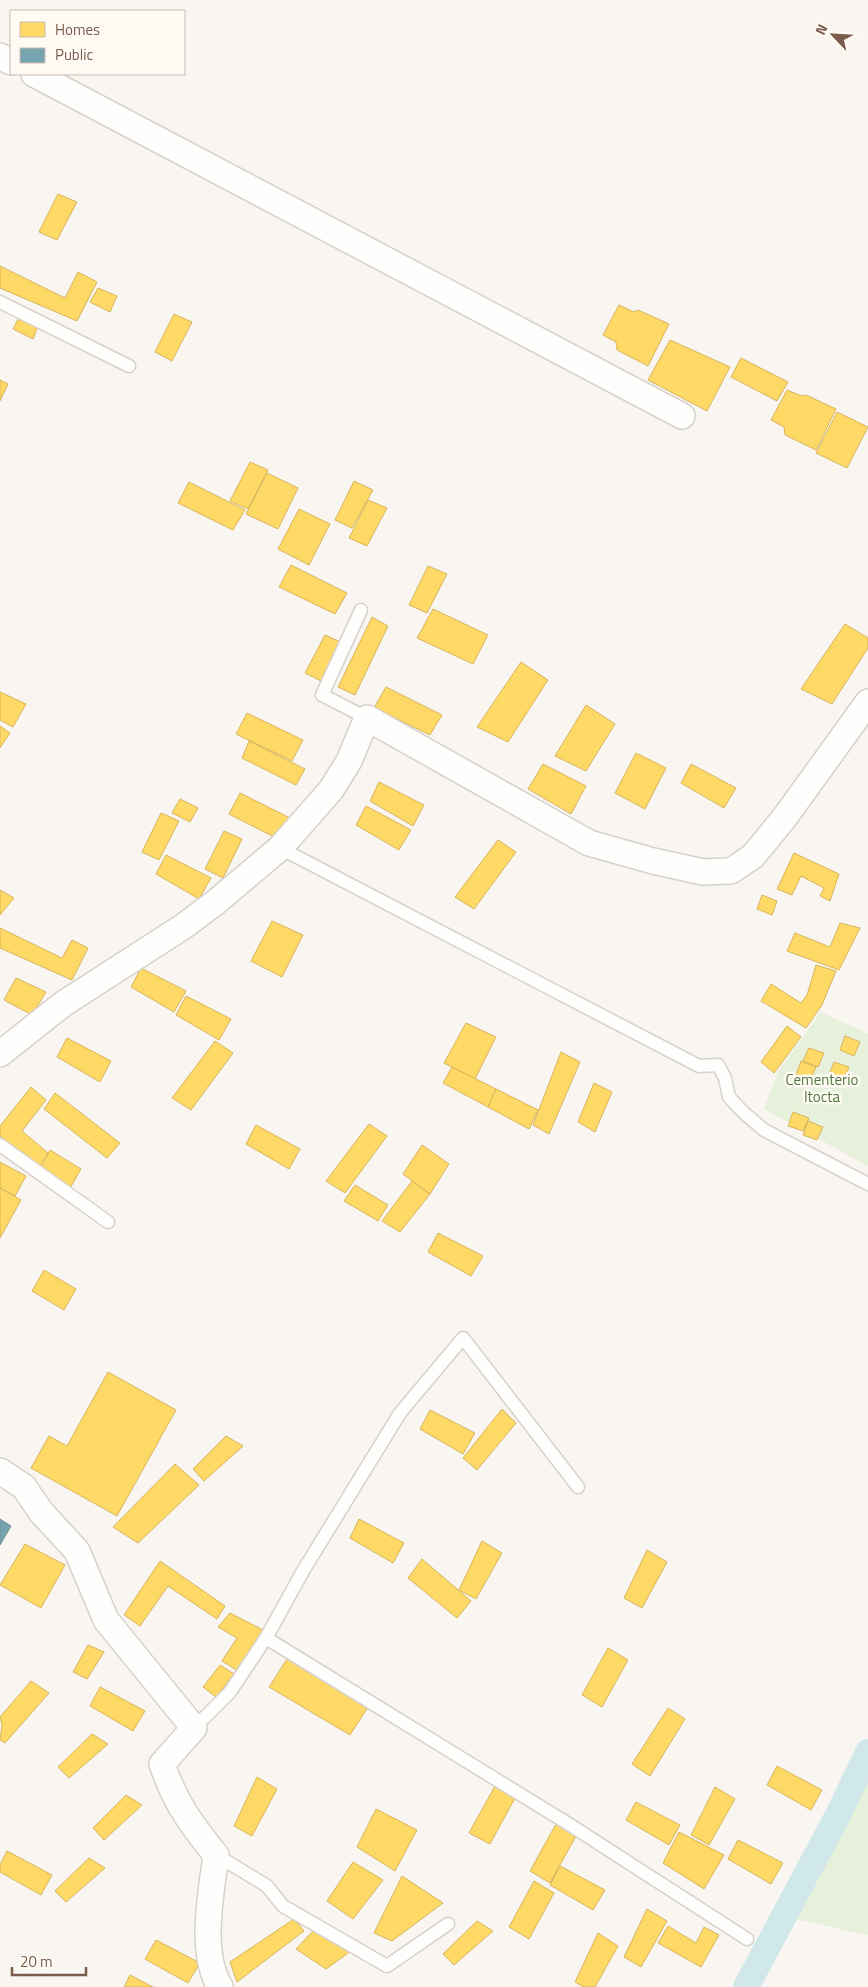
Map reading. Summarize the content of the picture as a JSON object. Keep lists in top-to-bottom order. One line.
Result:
{"parks":["Cementerio Itocta"],"legend":["Homes","Public"],"scale_bar":"20 m","north":"top left"}
